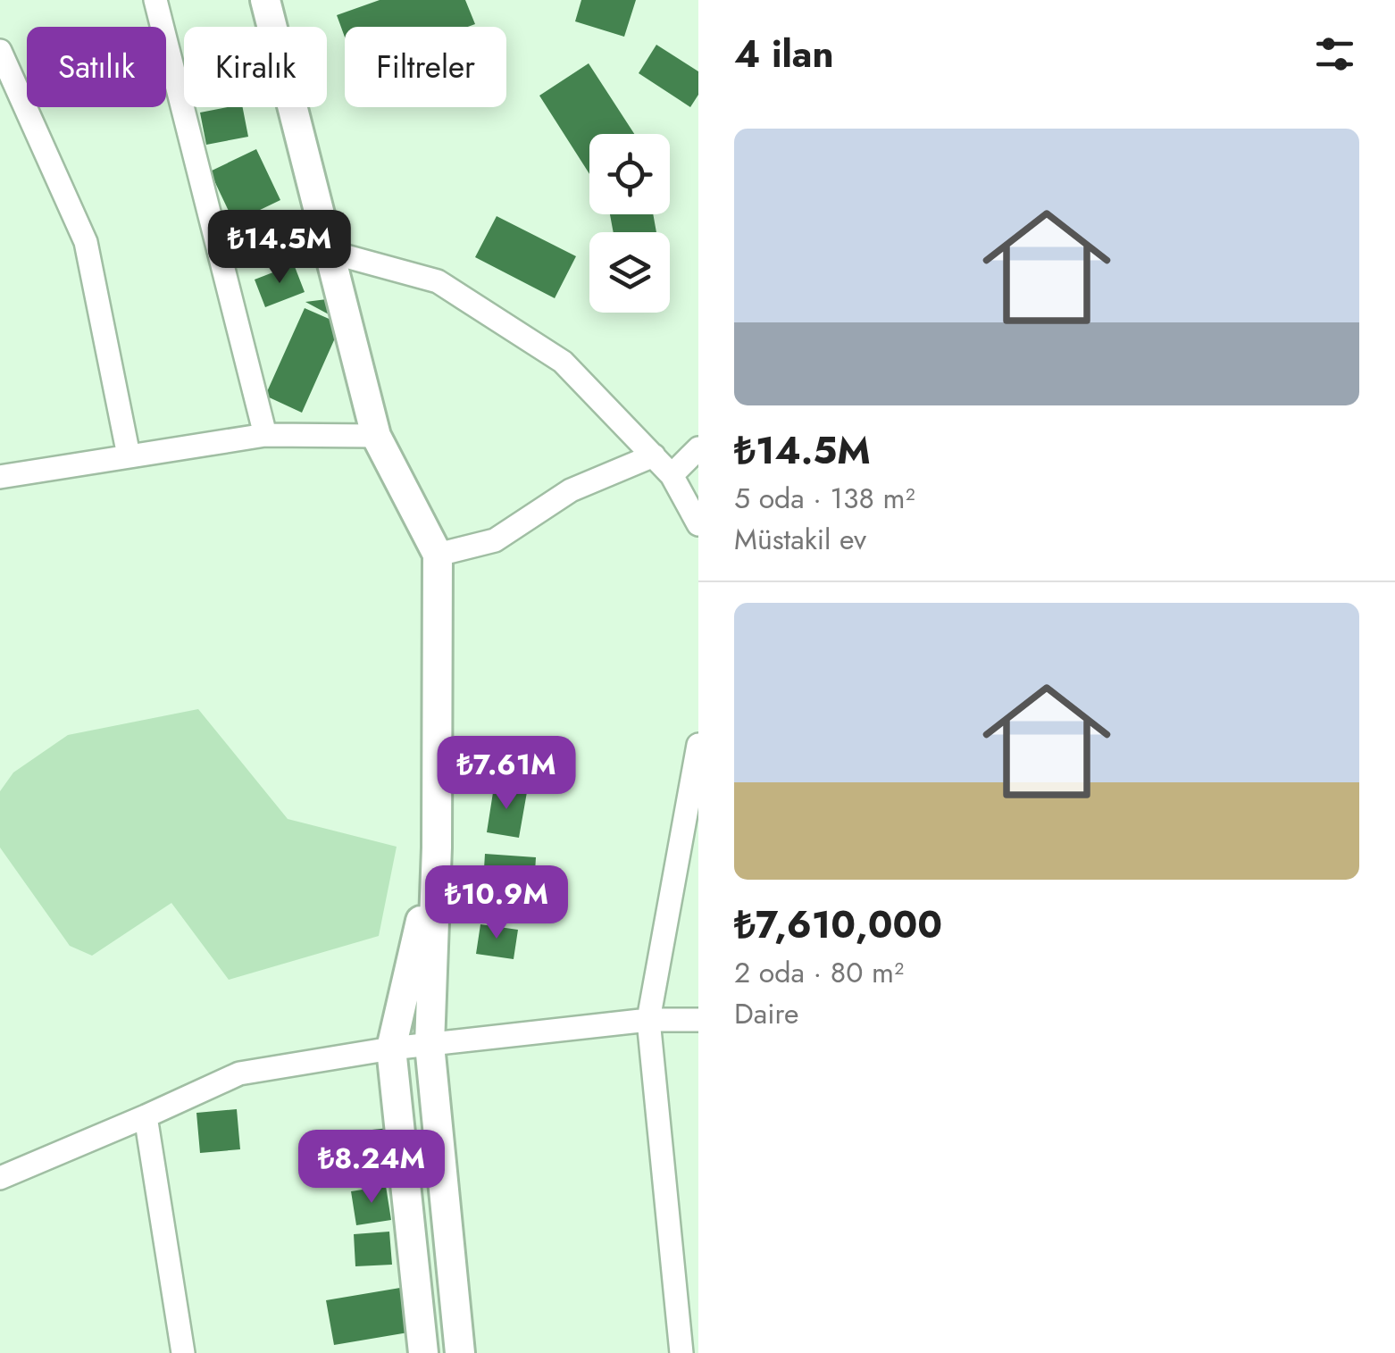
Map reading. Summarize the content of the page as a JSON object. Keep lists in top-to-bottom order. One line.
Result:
{"page":{"heading":"4 ilan","chip":["Satılık","Kiralık","Filtreler"],"list":[{"name":"₺14.5M","note":"5 oda · 138 m² · Müstakil ev"},{"name":"₺7,610,000","note":"2 oda · 80 m² · Daire"}],"price":["₺14.5M","₺7.61M","₺10.9M","₺8.24M"]}}
